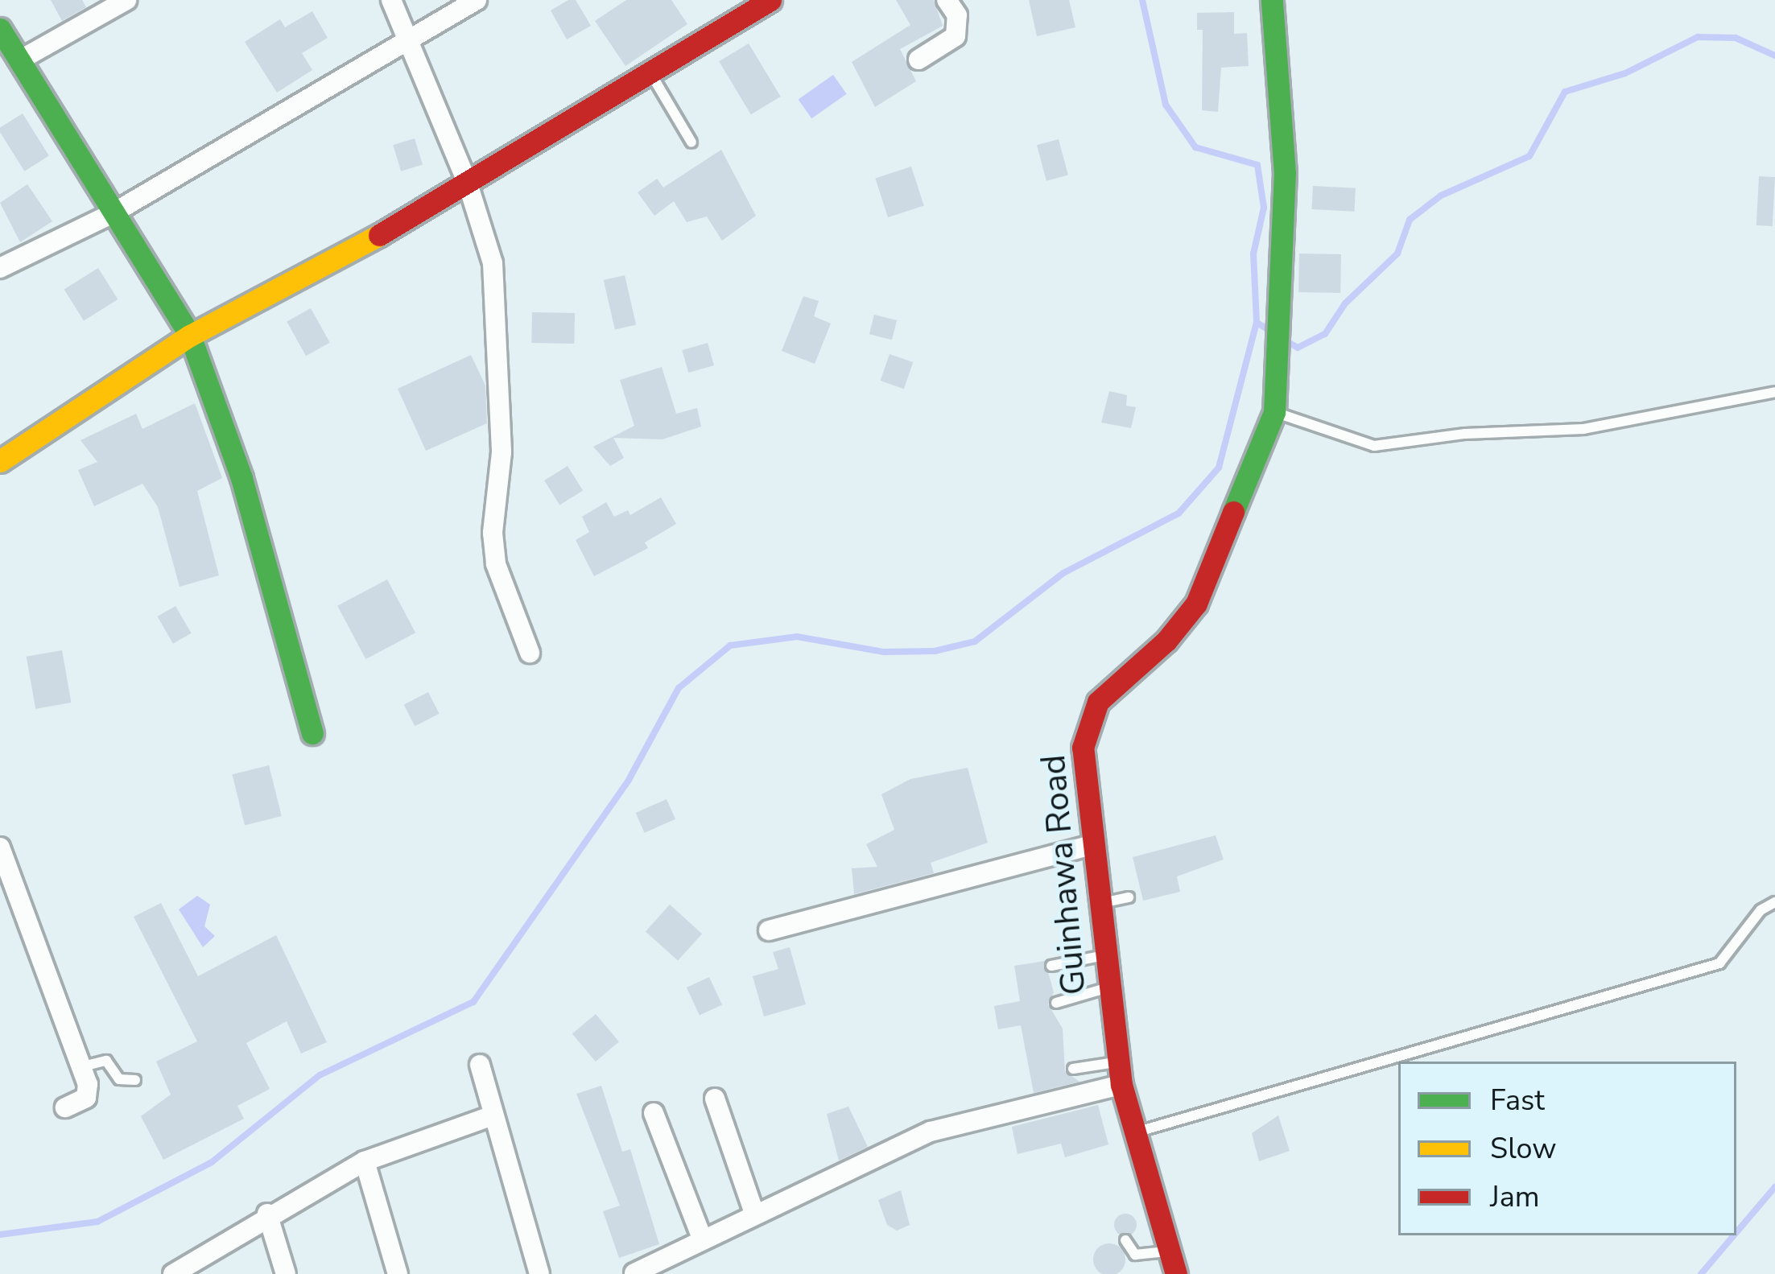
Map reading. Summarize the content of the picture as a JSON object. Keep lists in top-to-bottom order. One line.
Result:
{"streets":{"street":["Guinhawa Road"]},"legend":["Fast","Slow","Jam"]}
